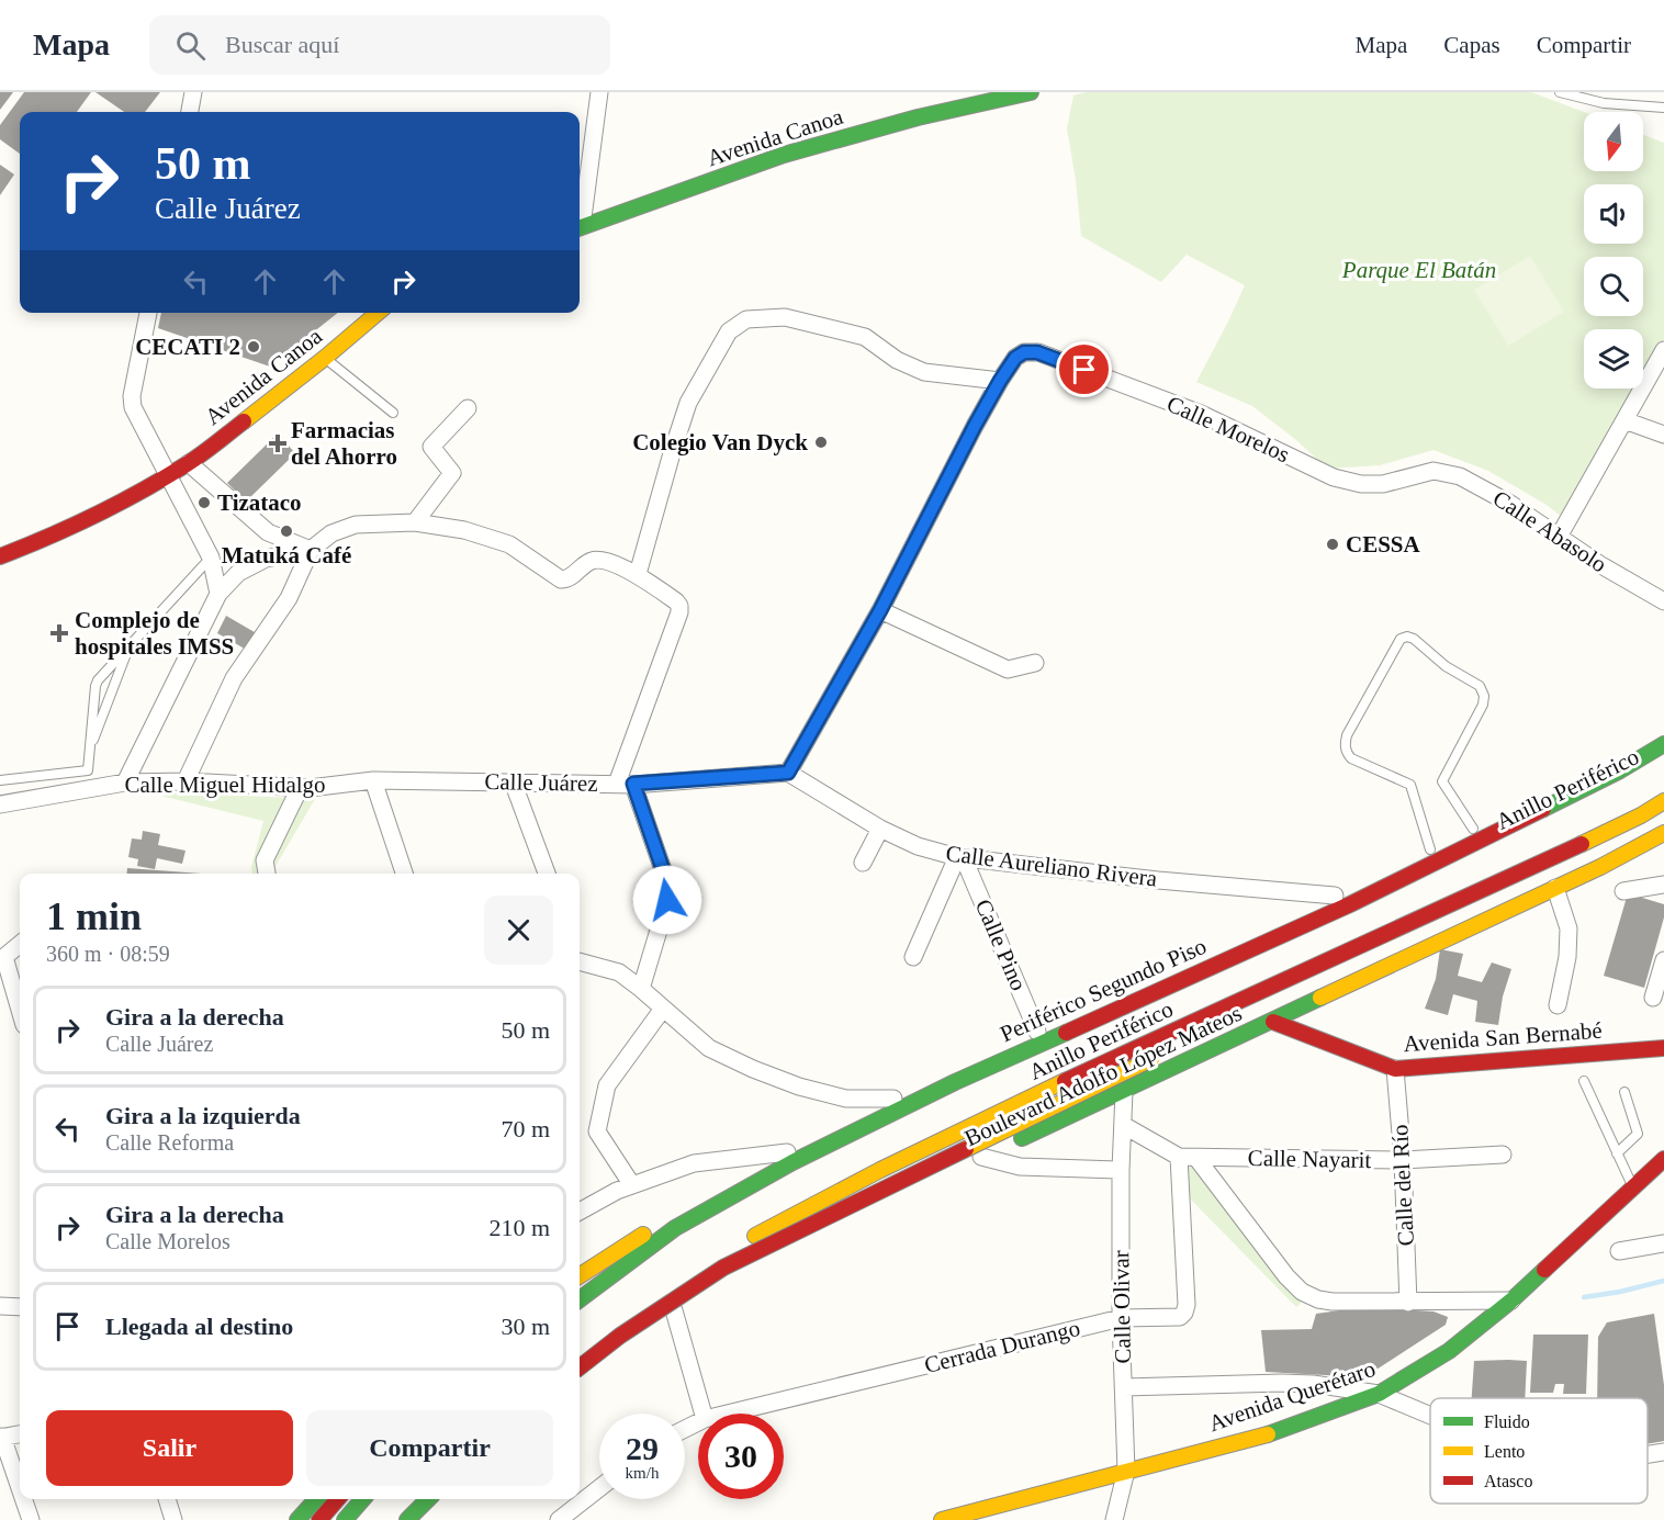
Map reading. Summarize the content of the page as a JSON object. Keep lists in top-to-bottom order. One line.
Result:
{"streets":{"main road":["Avenida Canoa","Anillo Periférico","Periférico Segundo Piso","Avenida San Bernabé","Boulevard Adolfo López Mateos","Avenida Querétaro"],"street":["Calle Morelos","Calle Abasolo","Calle Juárez","Calle Miguel Hidalgo","Calle Aureliano Rivera","Calle Pino","Calle Nayarit","Calle del Río","Calle Olivar","Cerrada Durango"]},"crossings":[["Calle Morelos","Calle Abasolo"],["Calle Juárez","Calle Miguel Hidalgo"],["Calle Juárez","Calle Aureliano Rivera"],["Calle Aureliano Rivera","Calle Pino"],["Avenida San Bernabé","Boulevard Adolfo López Mateos"],["Avenida San Bernabé","Calle del Río"],["Boulevard Adolfo López Mateos","Calle Olivar"],["Calle Nayarit","Calle del Río"],["Calle Nayarit","Calle Olivar"],["Calle Nayarit","Cerrada Durango"],["Calle Olivar","Cerrada Durango"],["Calle Olivar","Avenida Querétaro"]],"parks":["Parque El Batán"],"places":{"other":["CECATI 2","Colegio Van Dyck","Tizataco","Matuká Café","CESSA"],"health":["Farmacias del Ahorro","Complejo de hospitales IMSS"]},"legend":["Fluido","Lento","Atasco"],"north":"bottom","page":{"header":"Mapa","search":"Buscar aquí","nav":["Mapa","Capas","Compartir"],"turn":["50 m","Calle Juárez"],"heading":["1 min","360 m · 08:59"],"list":[{"name":"Gira a la derecha","note":"Calle Juárez","value":"50 m"},{"name":"Gira a la izquierda","note":"Calle Reforma","value":"70 m"},{"name":"Gira a la derecha","note":"Calle Morelos","value":"210 m"},{"name":"Llegada al destino","value":"30 m"}],"buttons":["Salir","Compartir"],"speed":"29 km/h","limit":"30"}}
